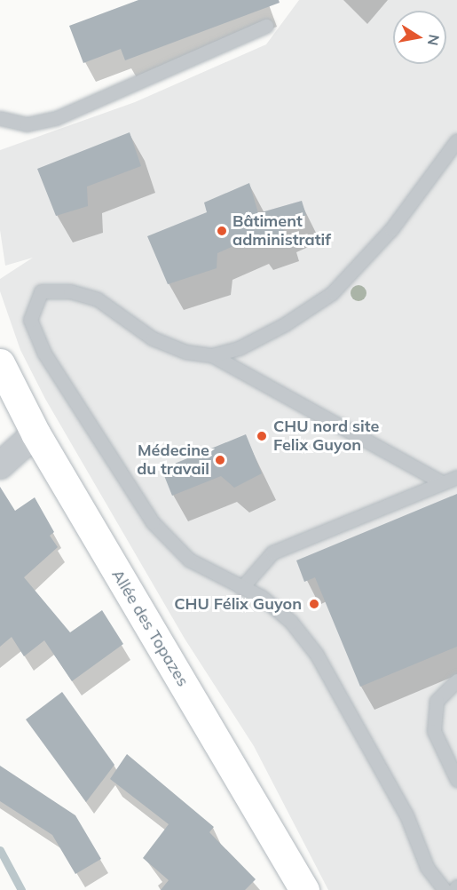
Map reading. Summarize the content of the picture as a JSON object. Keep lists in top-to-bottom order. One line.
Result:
{"streets":{"main road":["Allée des Topazes"]},"places":["Bâtiment administratif","CHU nord site Felix Guyon","Médecine du travail","CHU Félix Guyon"],"north":"right"}
